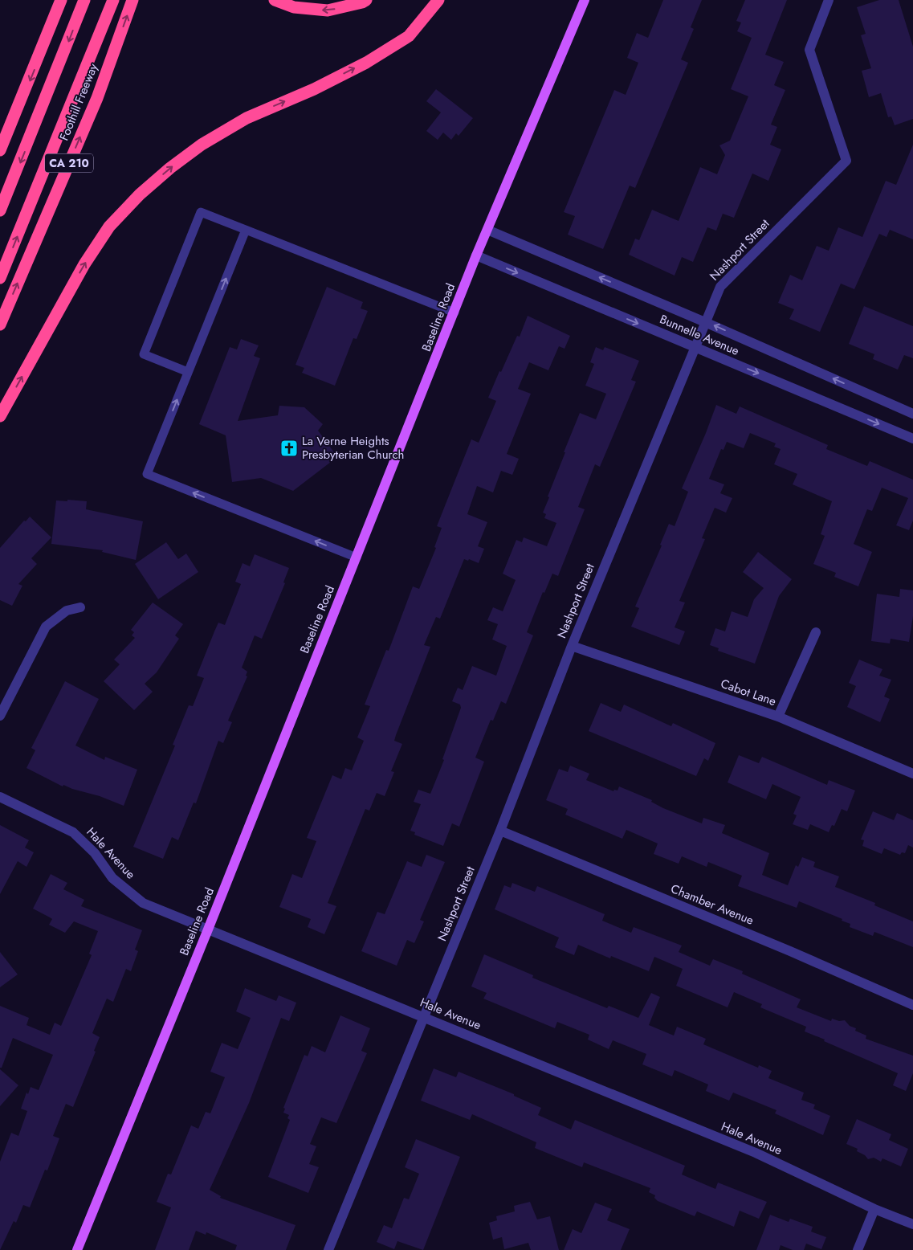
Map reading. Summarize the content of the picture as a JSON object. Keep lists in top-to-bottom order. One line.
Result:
{"streets":{"highway":["Foothill Freeway","CA 210"],"main road":["Baseline Road"],"street":["Nashport Street","Bunnelle Avenue","Cabot Lane","Hale Avenue","Chamber Avenue"]},"crossings":[["Nashport Street","Bunnelle Avenue"],["Nashport Street","Cabot Lane"],["Nashport Street","Hale Avenue"],["Nashport Street","Chamber Avenue"],["Baseline Road","Bunnelle Avenue"],["Baseline Road","Hale Avenue"]],"places":{"church":["La Verne Heights Presbyterian Church"]}}
